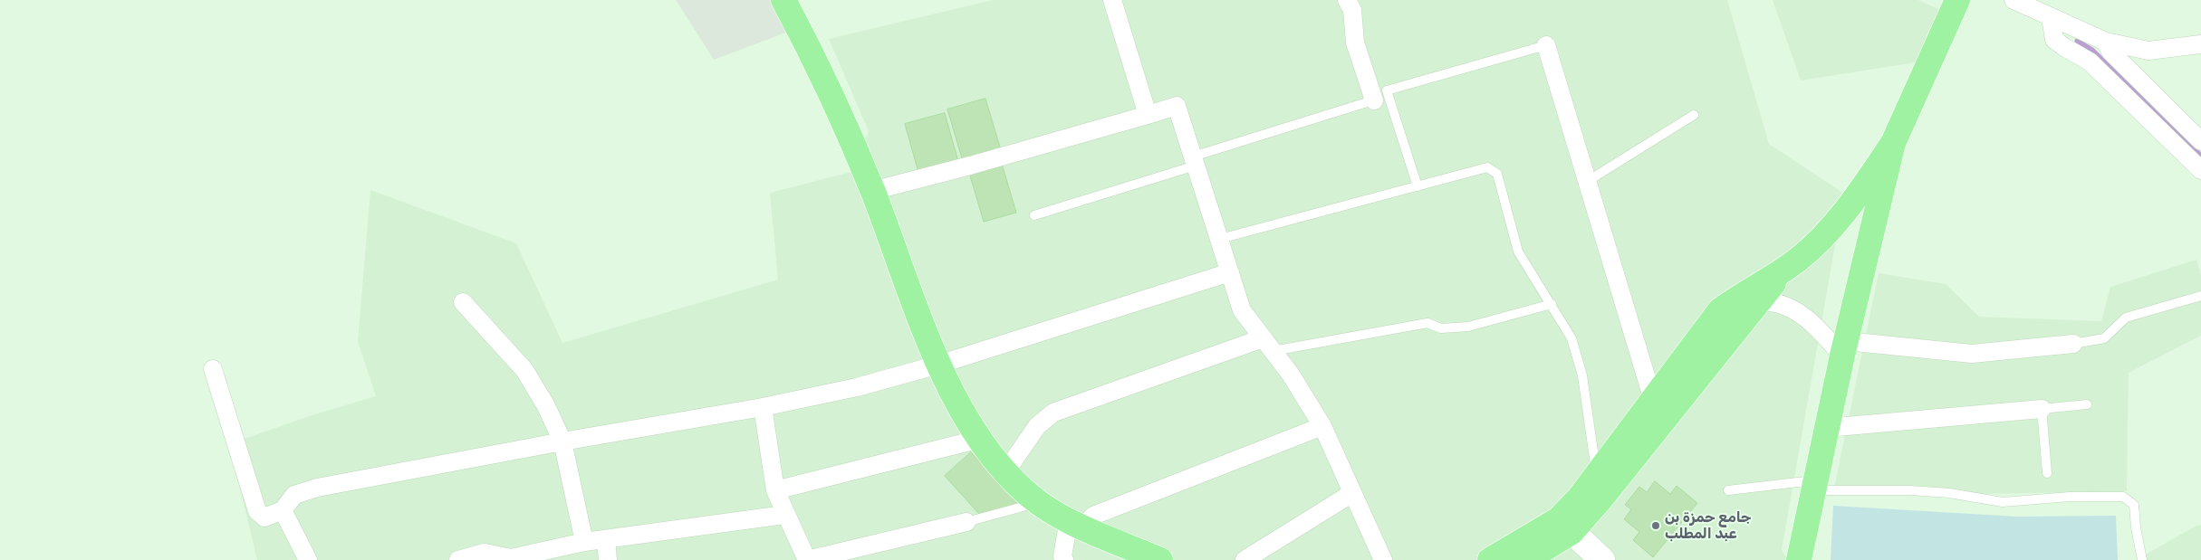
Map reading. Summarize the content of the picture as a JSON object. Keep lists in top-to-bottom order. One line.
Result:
{"places":["جامع حمزة بن عبد المطلب"]}
